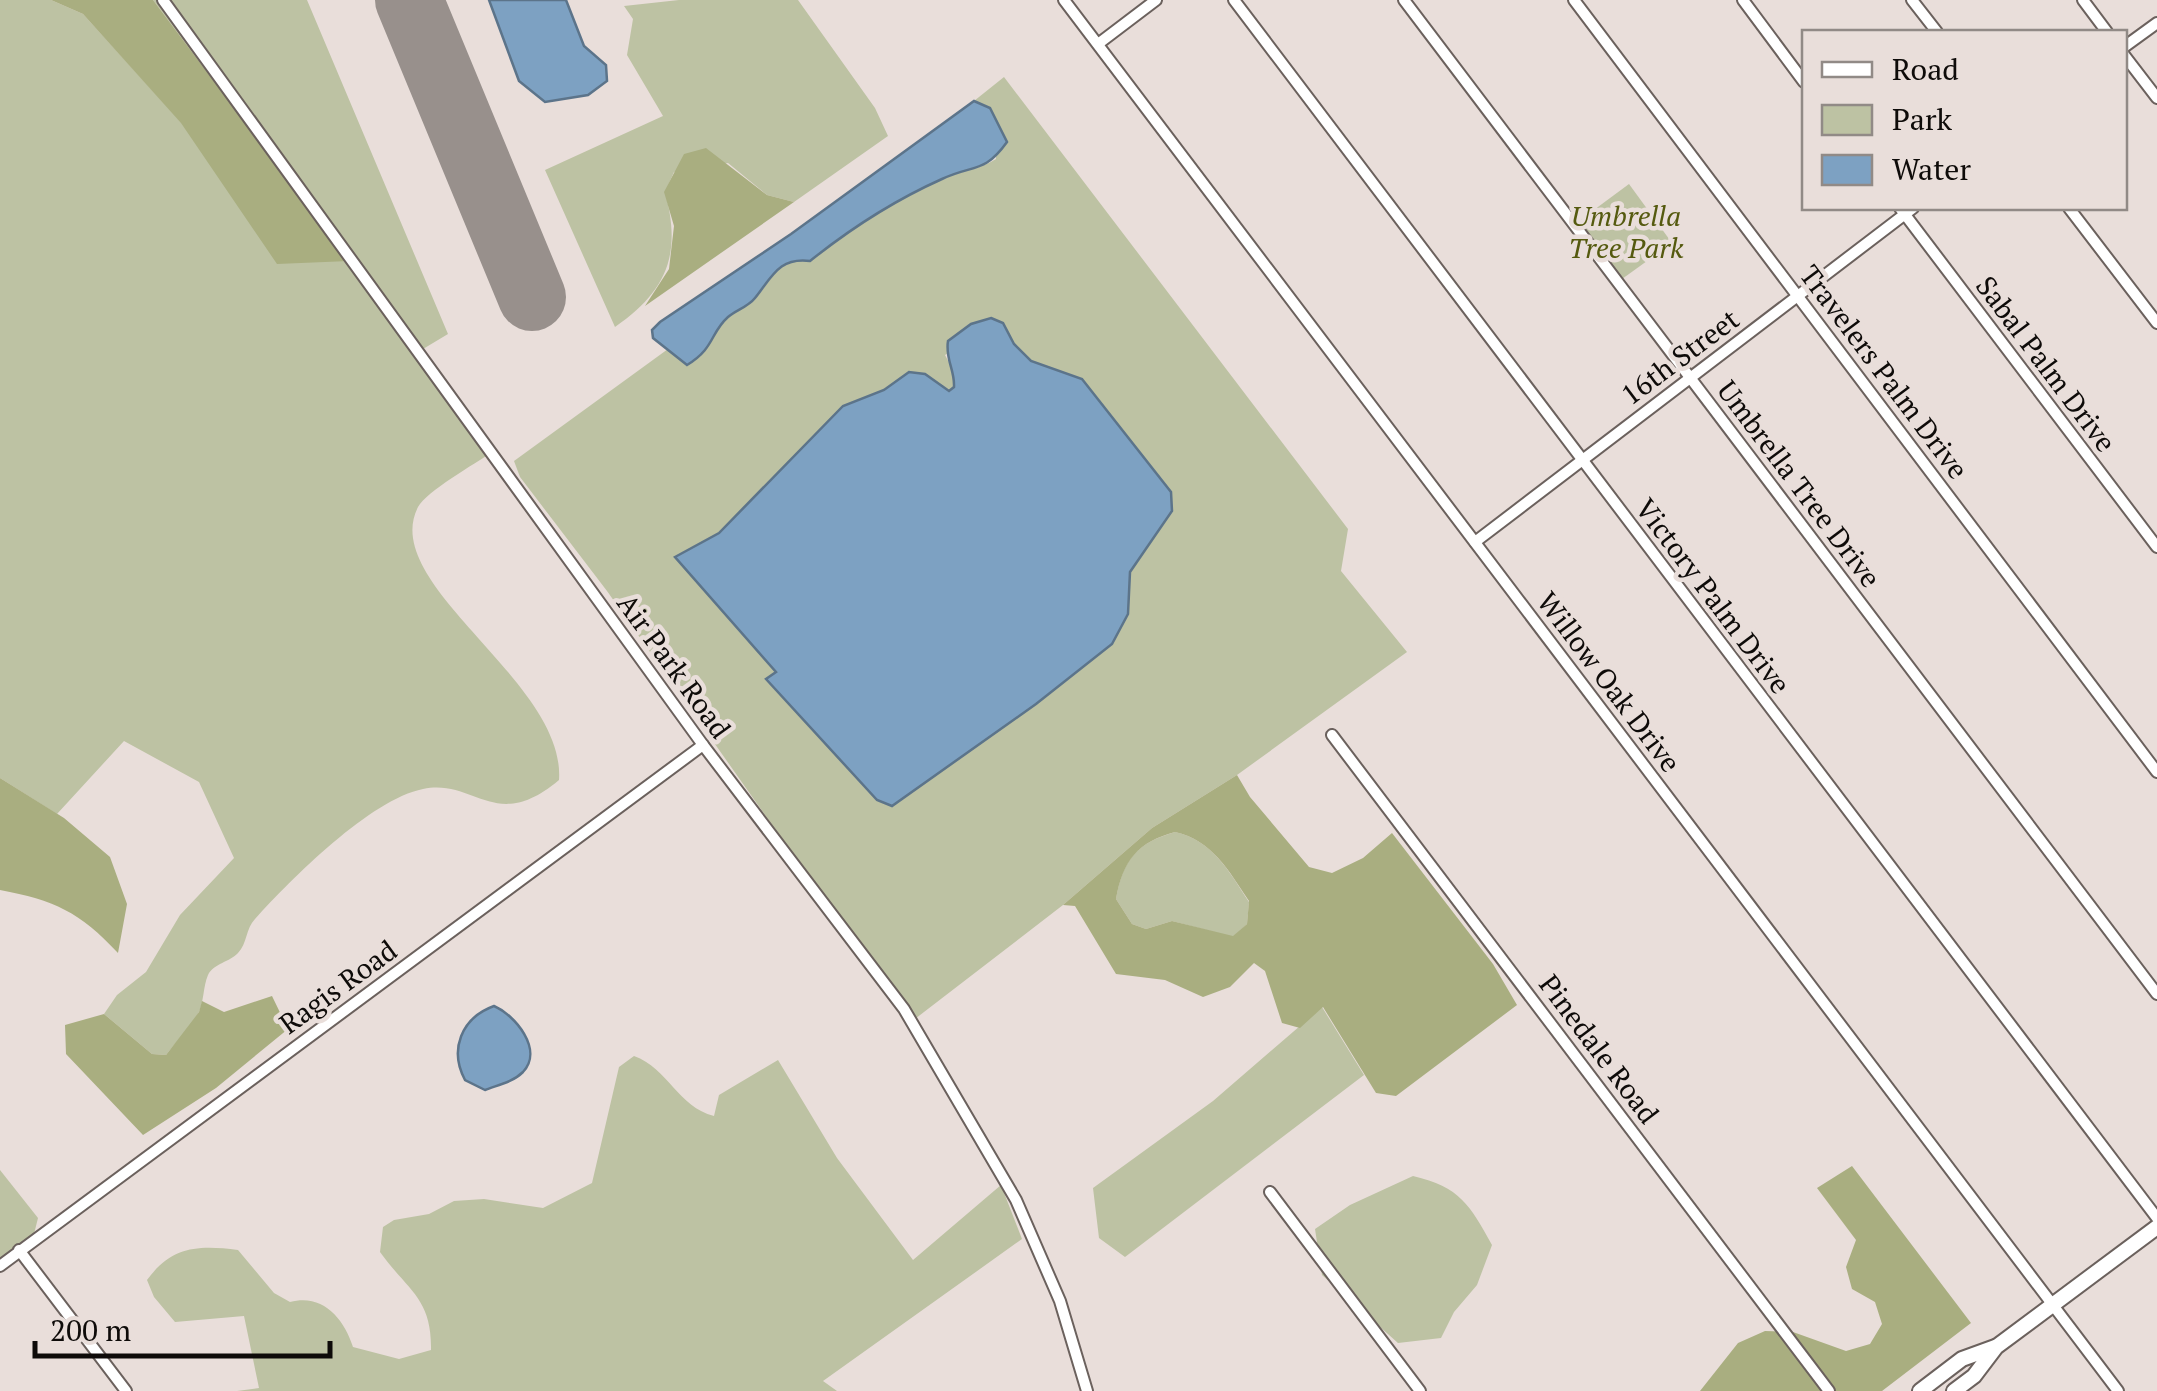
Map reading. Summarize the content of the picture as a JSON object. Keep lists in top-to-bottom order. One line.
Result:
{"streets":{"street":["16th Street","Sabal Palm Drive","Travelers Palm Drive","Umbrella Tree Drive","Victory Palm Drive","Air Park Road","Willow Oak Drive","Ragis Road","Pinedale Road"]},"crossings":[["16th Street","Sabal Palm Drive"],["16th Street","Travelers Palm Drive"],["16th Street","Umbrella Tree Drive"],["16th Street","Victory Palm Drive"],["16th Street","Willow Oak Drive"],["Air Park Road","Ragis Road"]],"parks":["Umbrella Tree Park"],"legend":["Road","Park","Water"],"scale_bar":"200 m"}
